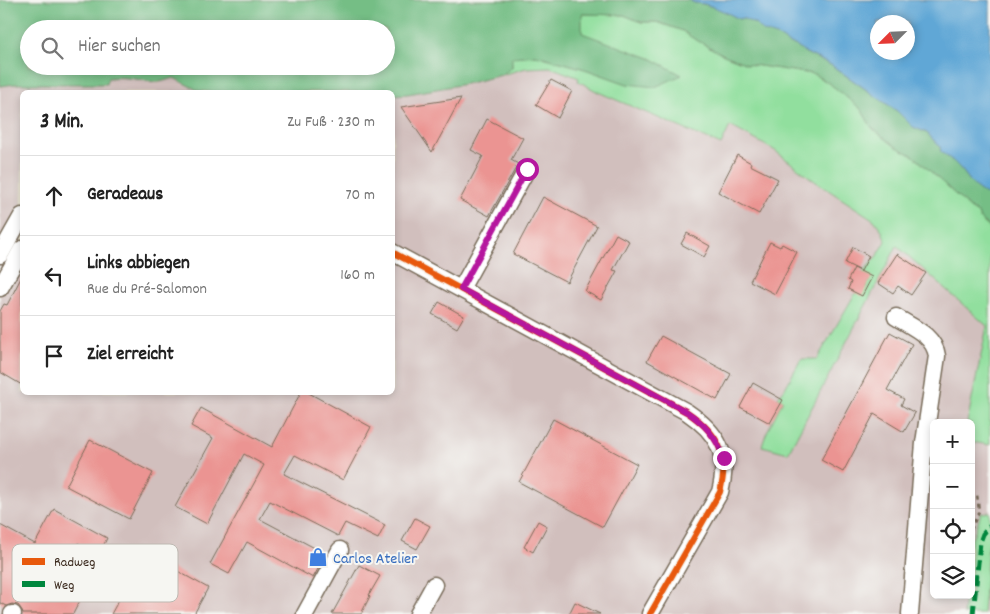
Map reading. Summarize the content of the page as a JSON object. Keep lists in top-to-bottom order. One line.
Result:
{"places":{"shop":["Carlos Atelier"]},"legend":["Radweg","Weg"],"north":"bottom left","page":{"search":"Hier suchen","heading":["3 Min.","Zu Fuß · 230 m"],"list":[["Geradeaus","70 m"],["Links abbiegen","Rue du Pré-Salomon","160 m"],"Ziel erreicht"],"map_buttons":["+","−"]}}
